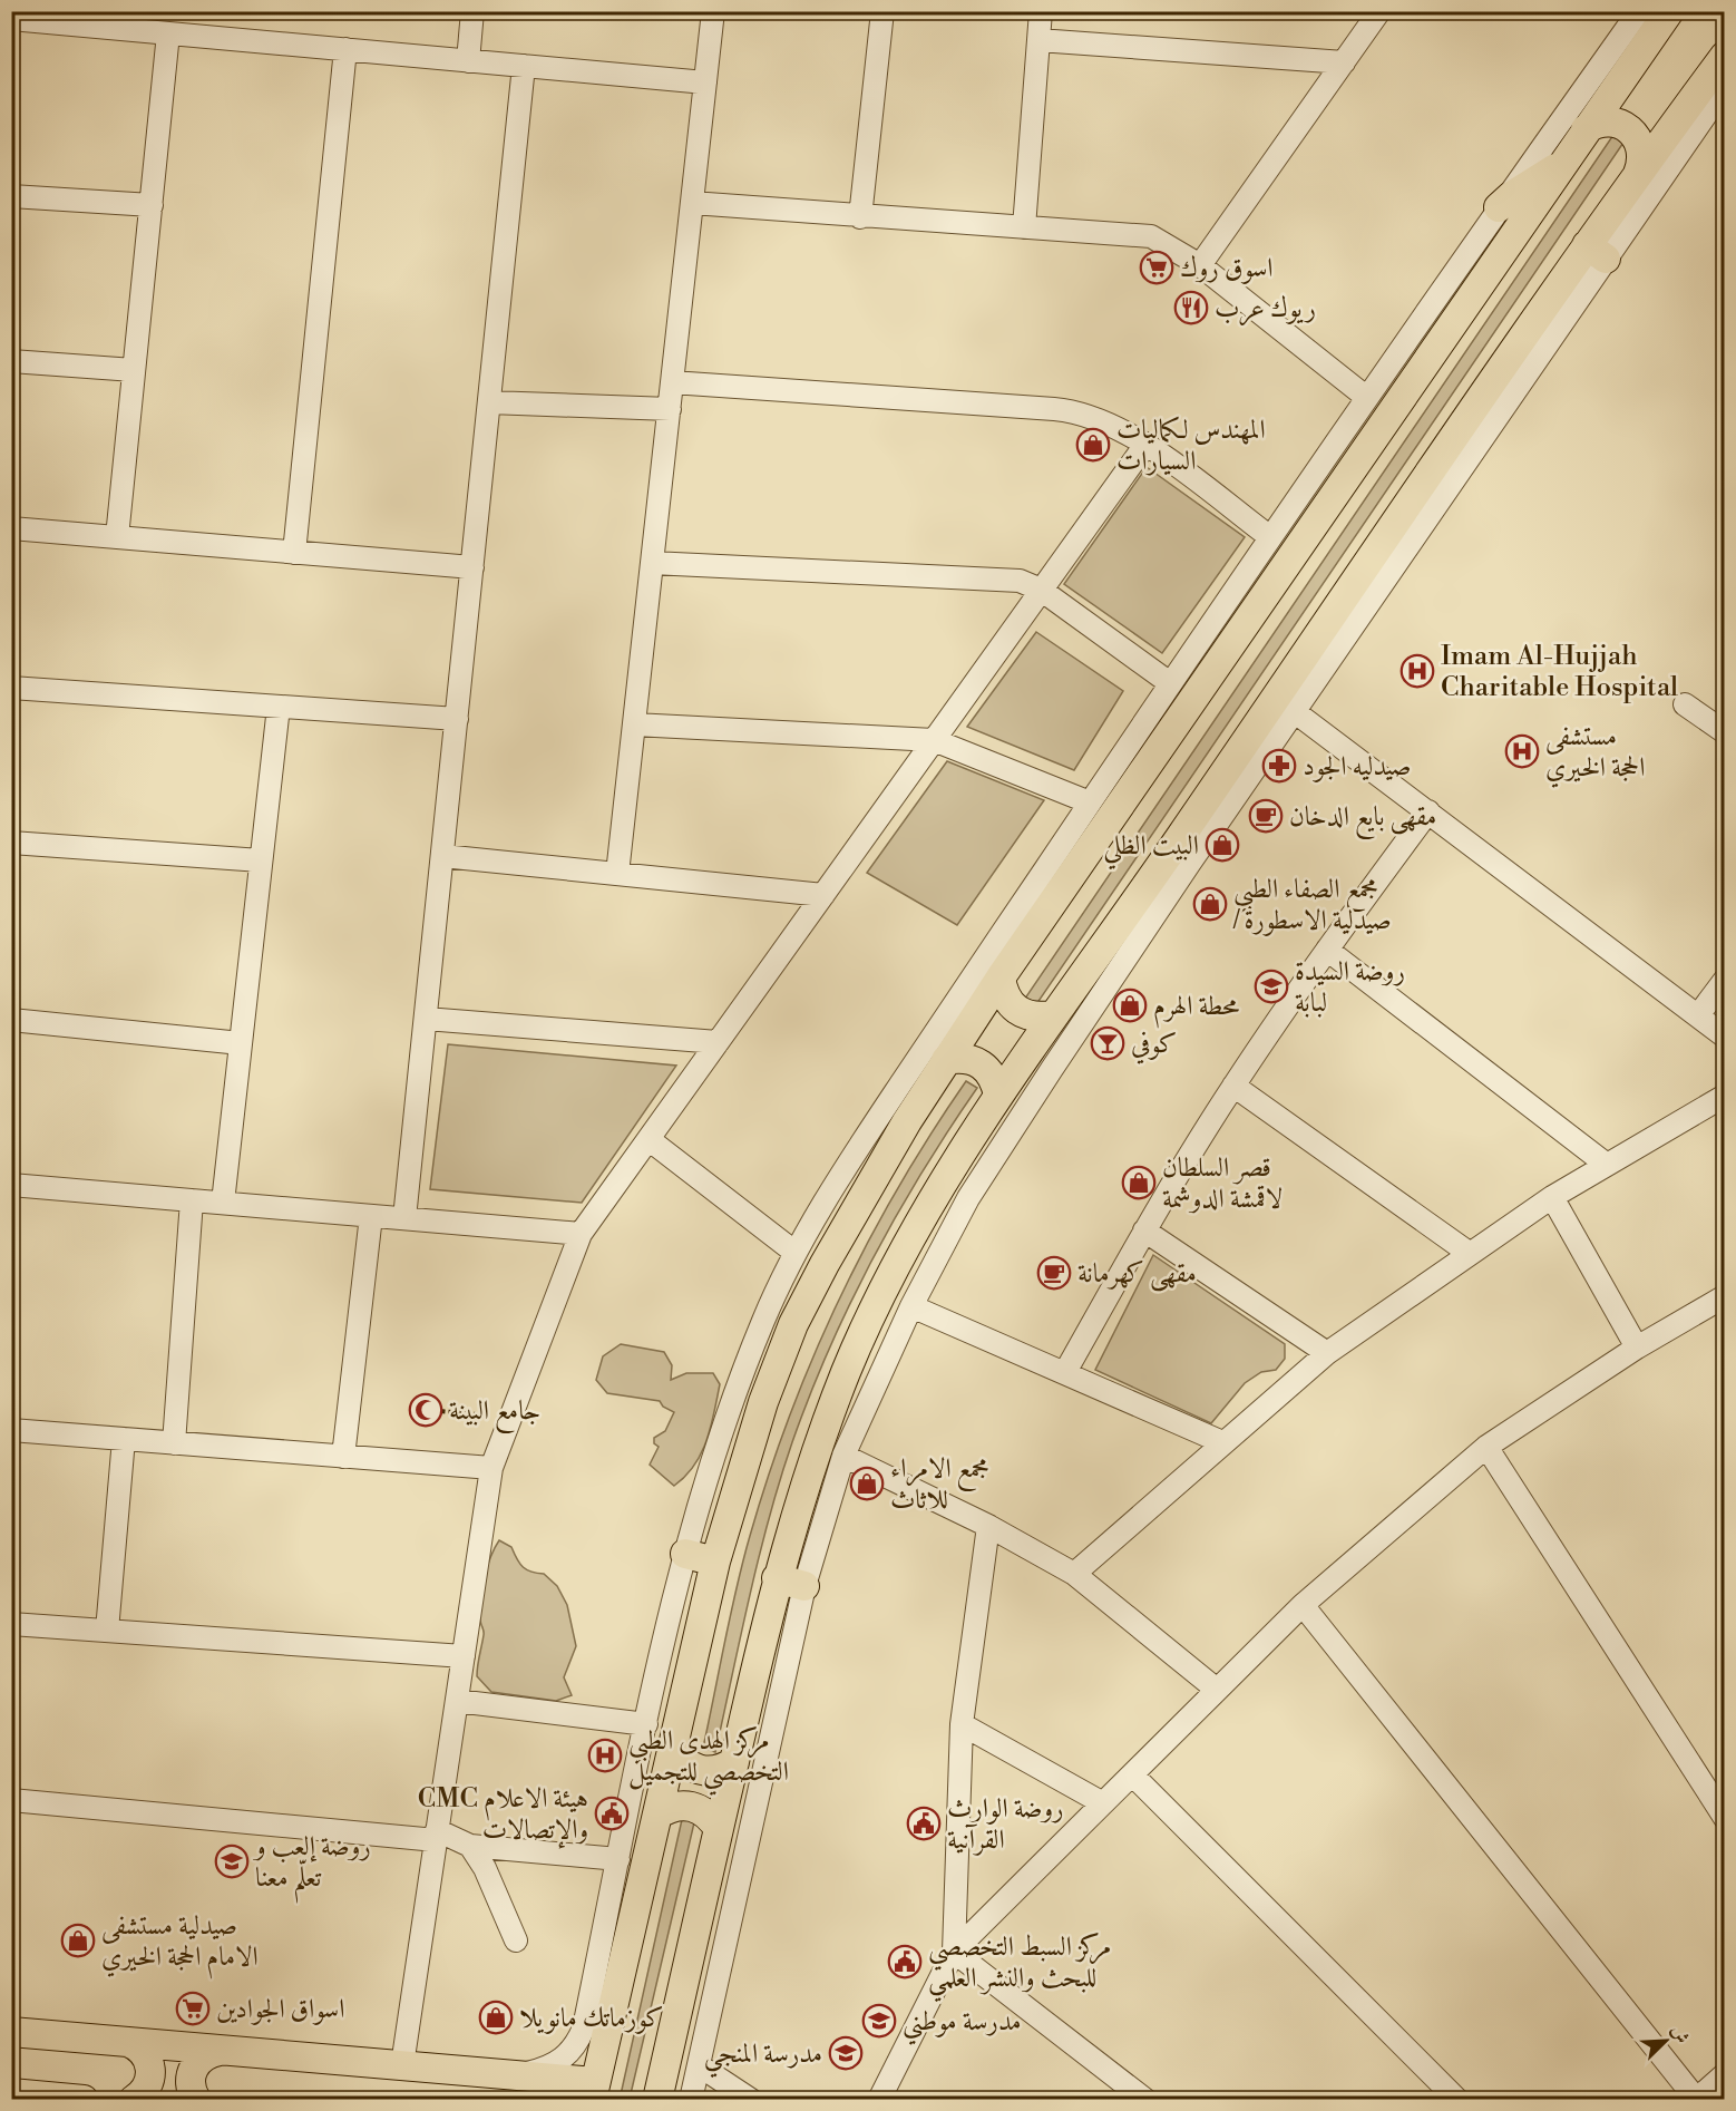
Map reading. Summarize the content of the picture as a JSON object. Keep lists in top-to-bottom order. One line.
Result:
{"places":{"supermarket":["اسوق روك","اسواق الجوادين"],"restaurant":["ريوك عرب"],"shop":["المهندس لكماليات السيارات","البيت الظلي","مجمع الصفاء الطبي / صيدلية الاسطورة","محطة الهرم","قصر السلطان لاقمشة الدوشمة","مجمع الامراء للاثاث","صيدلية مستشفى الامام الحجة الخيري","كوزماتك مانويلا"],"hospital":["Imam Al-Hujjah Charitable Hospital","مستشفى الحجة الخيري","مركز الهدى الطبي التخصصي للتجميل"],"pharmacy":["صيدليه الجود"],"cafe":["مقهى بايع الدخان","مقهى كهرمانة"],"school or university":["روضة السيدة لبابة","روضة إلعب و تعلّم معنا","مدرسة موطني","مدرسة المنجي"],"bar":["كوفي"],"mosque":["جامع البينة"],"public building":["CMC هيئة الاعلام والإتصالات","روضة الوارث القرآنية","مركز السبط التخصصي للبحث والنشر العلمي"]},"north":"top right"}
